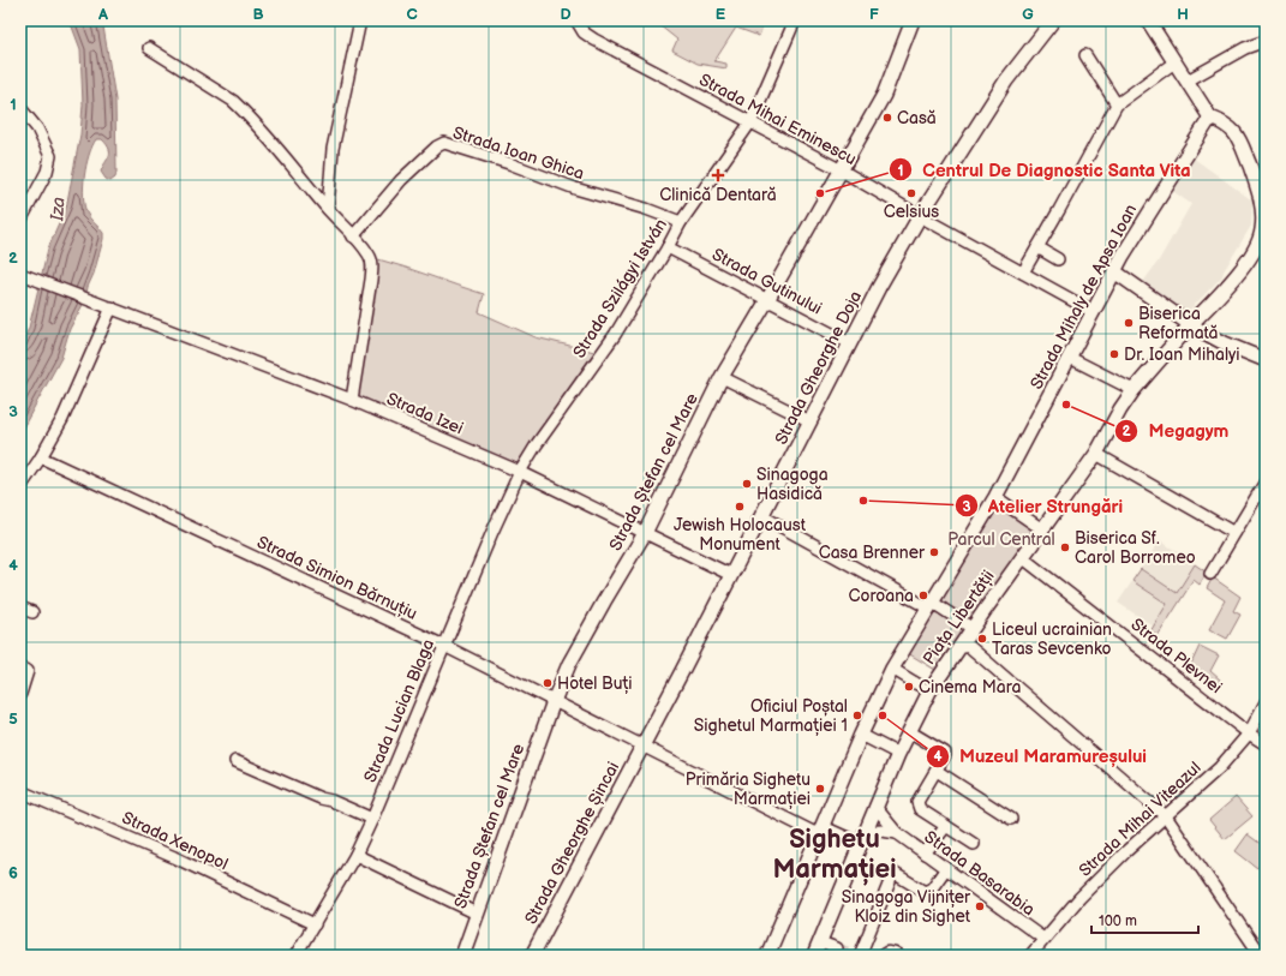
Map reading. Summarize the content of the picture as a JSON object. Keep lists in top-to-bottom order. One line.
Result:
{"streets":{"main road":["Strada Mihaly de Apsa Ioan","Strada Gheorghe Doja","Strada Ștefan cel Mare","Piața Libertății","Strada Gheorghe Șincai"],"street":["Strada Mihai Eminescu","Strada Ioan Ghica","Strada Gutinului","Strada Szilágyi István","Strada Izei","Strada Simion Bărnuțiu","Strada Plevnei","Strada Lucian Blaga","Strada Mihai Viteazul","Strada Xenopol","Strada Basarabia"]},"crossings":[["Strada Mihai Eminescu","Strada Szilágyi István"],["Strada Mihai Eminescu","Strada Mihaly de Apsa Ioan"],["Strada Mihai Eminescu","Strada Gheorghe Doja"],["Strada Mihai Eminescu","Strada Ștefan cel Mare"],["Strada Ioan Ghica","Strada Szilágyi István"],["Strada Gutinului","Strada Szilágyi István"],["Strada Gutinului","Strada Gheorghe Doja"],["Strada Gutinului","Strada Ștefan cel Mare"],["Strada Szilágyi István","Strada Izei"],["Strada Szilágyi István","Strada Lucian Blaga"],["Strada Mihaly de Apsa Ioan","Piața Libertății"],["Strada Gheorghe Doja","Strada Izei"],["Strada Gheorghe Doja","Strada Simion Bărnuțiu"],["Strada Gheorghe Doja","Strada Gheorghe Șincai"],["Strada Izei","Strada Ștefan cel Mare"],["Strada Izei","Strada Lucian Blaga"],["Strada Ștefan cel Mare","Strada Simion Bărnuțiu"],["Strada Simion Bărnuțiu","Piața Libertății"],["Strada Simion Bărnuțiu","Strada Lucian Blaga"],["Strada Simion Bărnuțiu","Strada Gheorghe Șincai"],["Piața Libertății","Strada Plevnei"],["Piața Libertății","Strada Basarabia"],["Strada Plevnei","Strada Mihai Viteazul"],["Strada Lucian Blaga","Strada Xenopol"],["Strada Mihai Viteazul","Strada Basarabia"]],"districts":["Sighetu Marmației"],"water":["Iza"],"parks":["Parcul Central"],"places":{"other":["Casă","Centrul De Diagnostic Santa Vita","Celsius","Biserica Reformată","Dr. Ioan Mihalyi","Megagym","Sinagoga Hasidică","Atelier Strungări","Jewish Holocaust Monument","Biserica Sf. Carol Borromeo","Casa Brenner","Coroana","Liceul ucrainian Taras Sevcenko","Hotel Buți","Cinema Mara","Oficiul Poștal Sighetul Marmației 1","Muzeul Maramureșului","Primăria Sighetu Marmației","Sinagoga Vijnițer Kloiz din Sighet"],"health":["Clinică Dentară"]},"scale_bar":"100 m","grid":{"columns":["A","B","C","D","E","F","G","H"],"rows":["1","2","3","4","5","6"]}}
